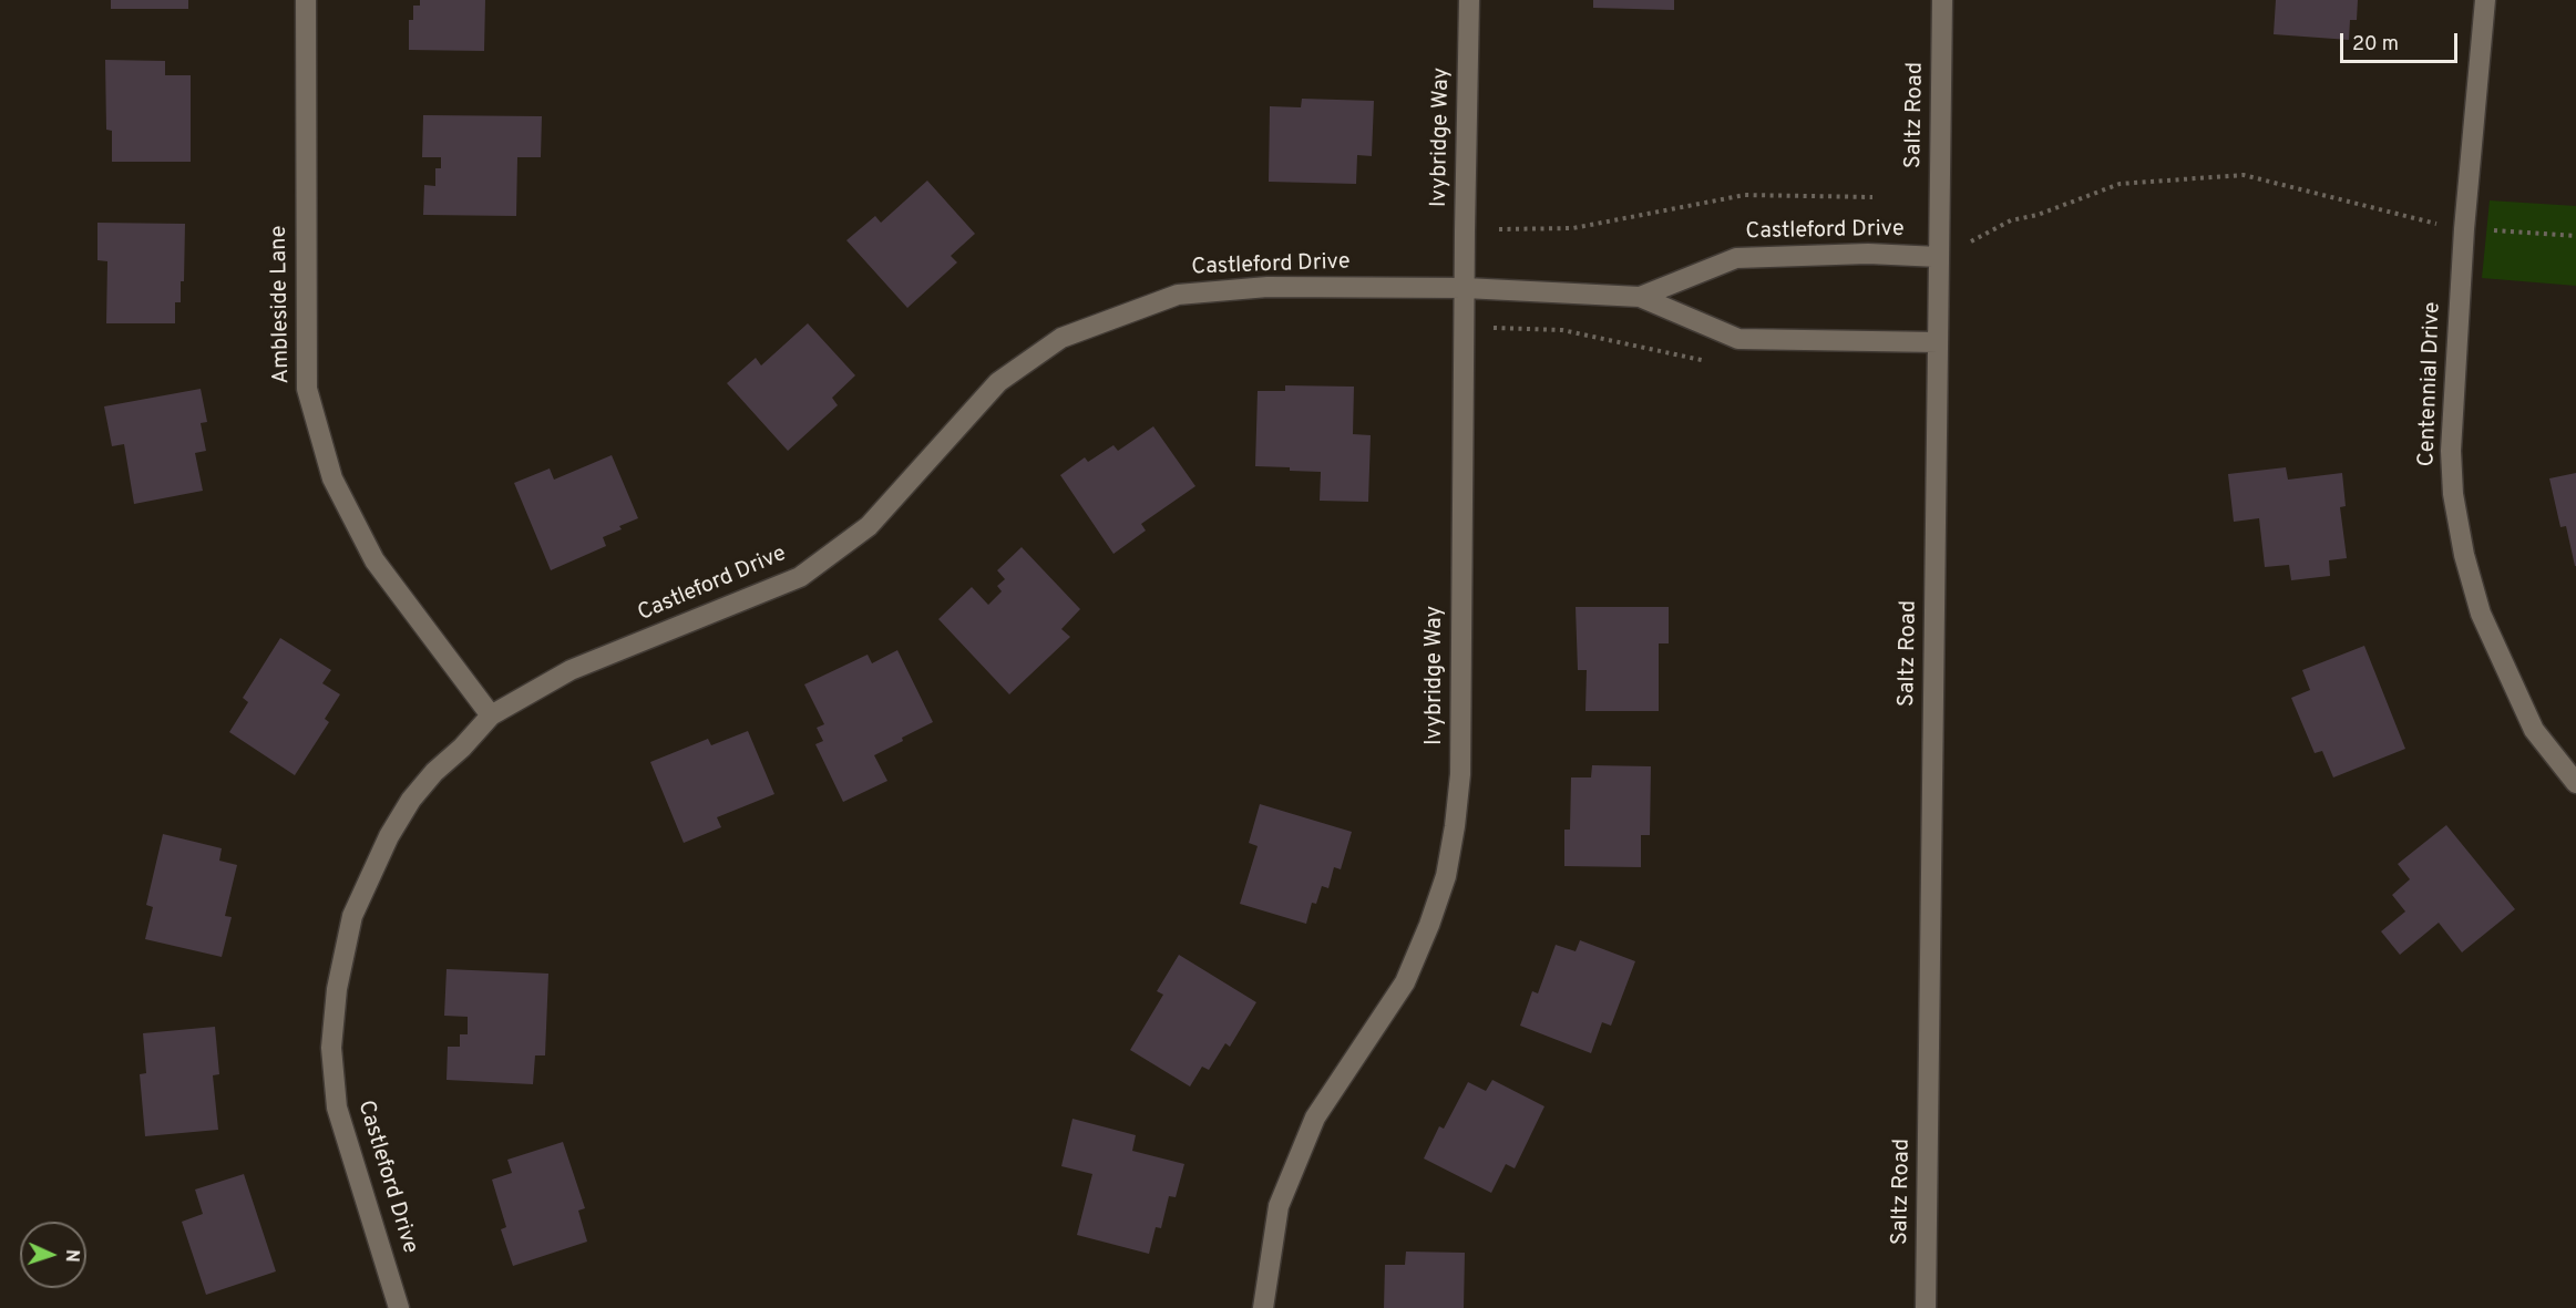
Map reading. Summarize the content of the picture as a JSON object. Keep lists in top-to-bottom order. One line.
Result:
{"streets":{"street":["Saltz Road","Ivybridge Way","Castleford Drive","Ambleside Lane","Centennial Drive"]},"crossings":[["Saltz Road","Castleford Drive"],["Ivybridge Way","Castleford Drive"],["Castleford Drive","Ambleside Lane"]],"scale_bar":"20 m","north":"right"}
